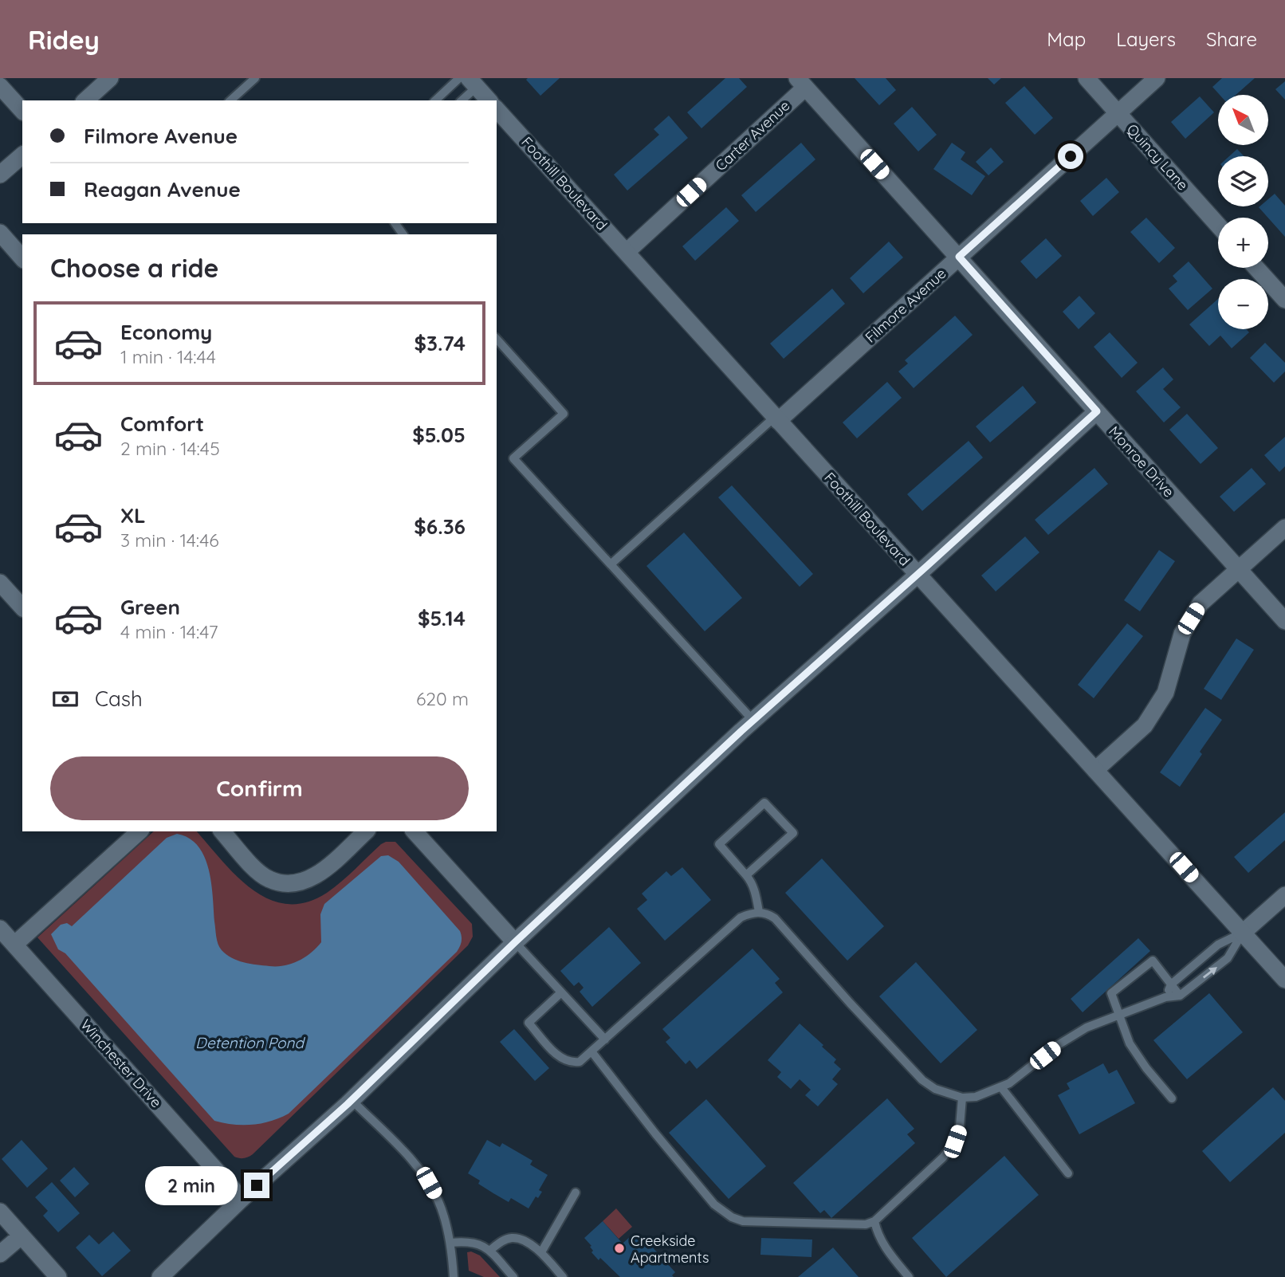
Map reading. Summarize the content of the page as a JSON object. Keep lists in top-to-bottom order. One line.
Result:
{"streets":{"street":["Carter Avenue","Quincy Lane","Foothill Boulevard","Filmore Avenue","Monroe Drive","Winchester Drive"]},"crossings":[["Carter Avenue","Foothill Boulevard"],["Carter Avenue","Monroe Drive"],["Quincy Lane","Filmore Avenue"],["Foothill Boulevard","Filmore Avenue"],["Filmore Avenue","Monroe Drive"]],"water":["Detention Pond"],"places":["Creekside Apartments"],"north":"top left","page":{"header":"Ridey","nav":["Map","Layers","Share"],"map_buttons":["+","−"],"banner":["Filmore Avenue","Reagan Avenue"],"heading":"Choose a ride","list":[{"name":"Economy","note":"1 min · 14:44","value":"$3.74"},{"name":"Comfort","note":"2 min · 14:45","value":"$5.05"},{"name":"XL","note":"3 min · 14:46","value":"$6.36"},{"name":"Green","note":"4 min · 14:47","value":"$5.14"}],"pay":["Cash","620 m"],"buttons":"Confirm","bubble":"2 min"}}
